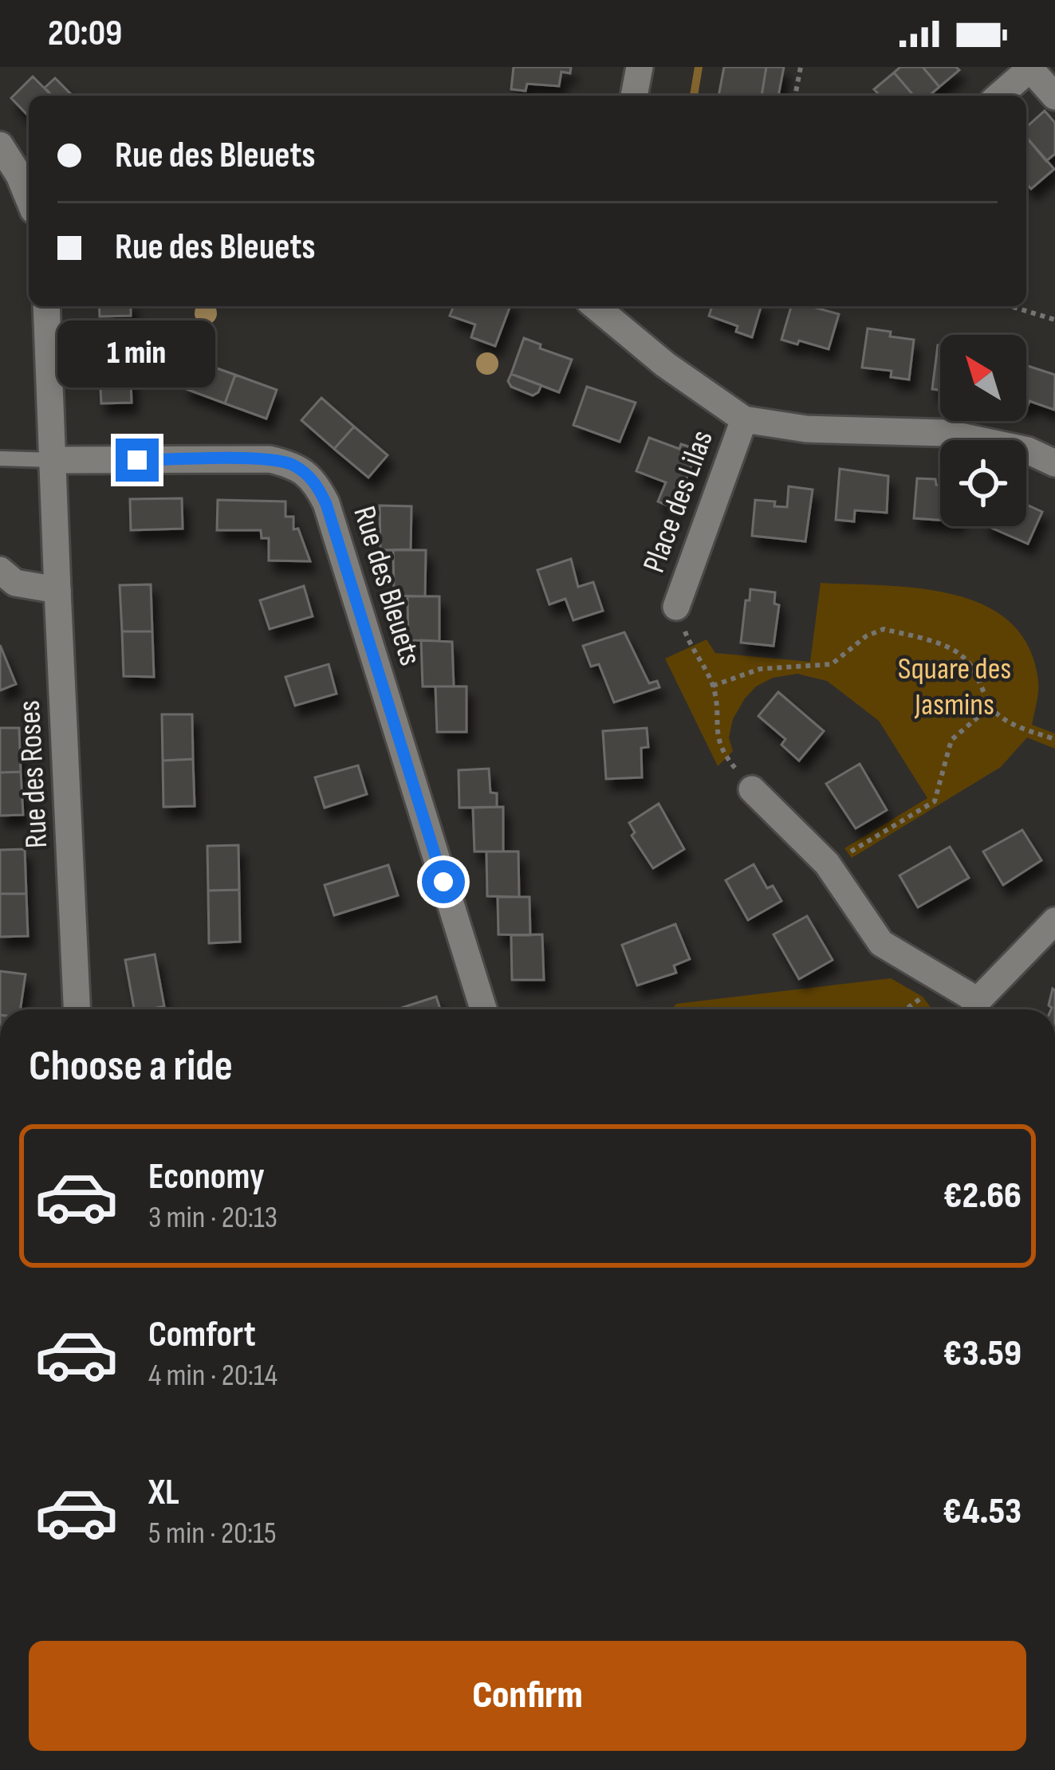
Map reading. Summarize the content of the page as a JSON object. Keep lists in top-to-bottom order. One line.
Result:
{"streets":{"street":["Place des Lilas","Rue des Bleuets","Rue des Roses"]},"crossings":[["Rue des Bleuets","Rue des Roses"]],"parks":["Square des Jasmins"],"north":"top left","page":{"status":"20:09","banner":["Rue des Bleuets","Rue des Bleuets"],"bubble":"1 min","heading":"Choose a ride","list":[{"name":"Economy","note":"3 min · 20:13","value":"€2.66"},{"name":"Comfort","note":"4 min · 20:14","value":"€3.59"},{"name":"XL","note":"5 min · 20:15","value":"€4.53"}],"buttons":"Confirm"}}
